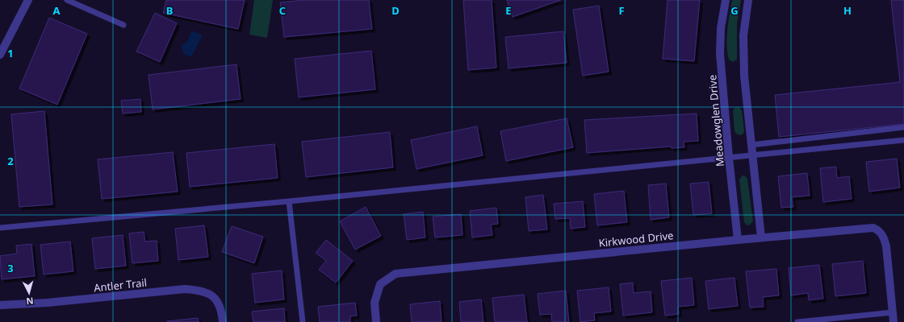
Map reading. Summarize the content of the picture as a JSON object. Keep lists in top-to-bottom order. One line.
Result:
{"streets":{"street":["Meadowglen Drive","Kirkwood Drive","Antler Trail"]},"crossings":[["Meadowglen Drive","Kirkwood Drive"]],"north":"bottom","grid":{"columns":["A","B","C","D","E","F","G","H"],"rows":["1","2","3"]}}
